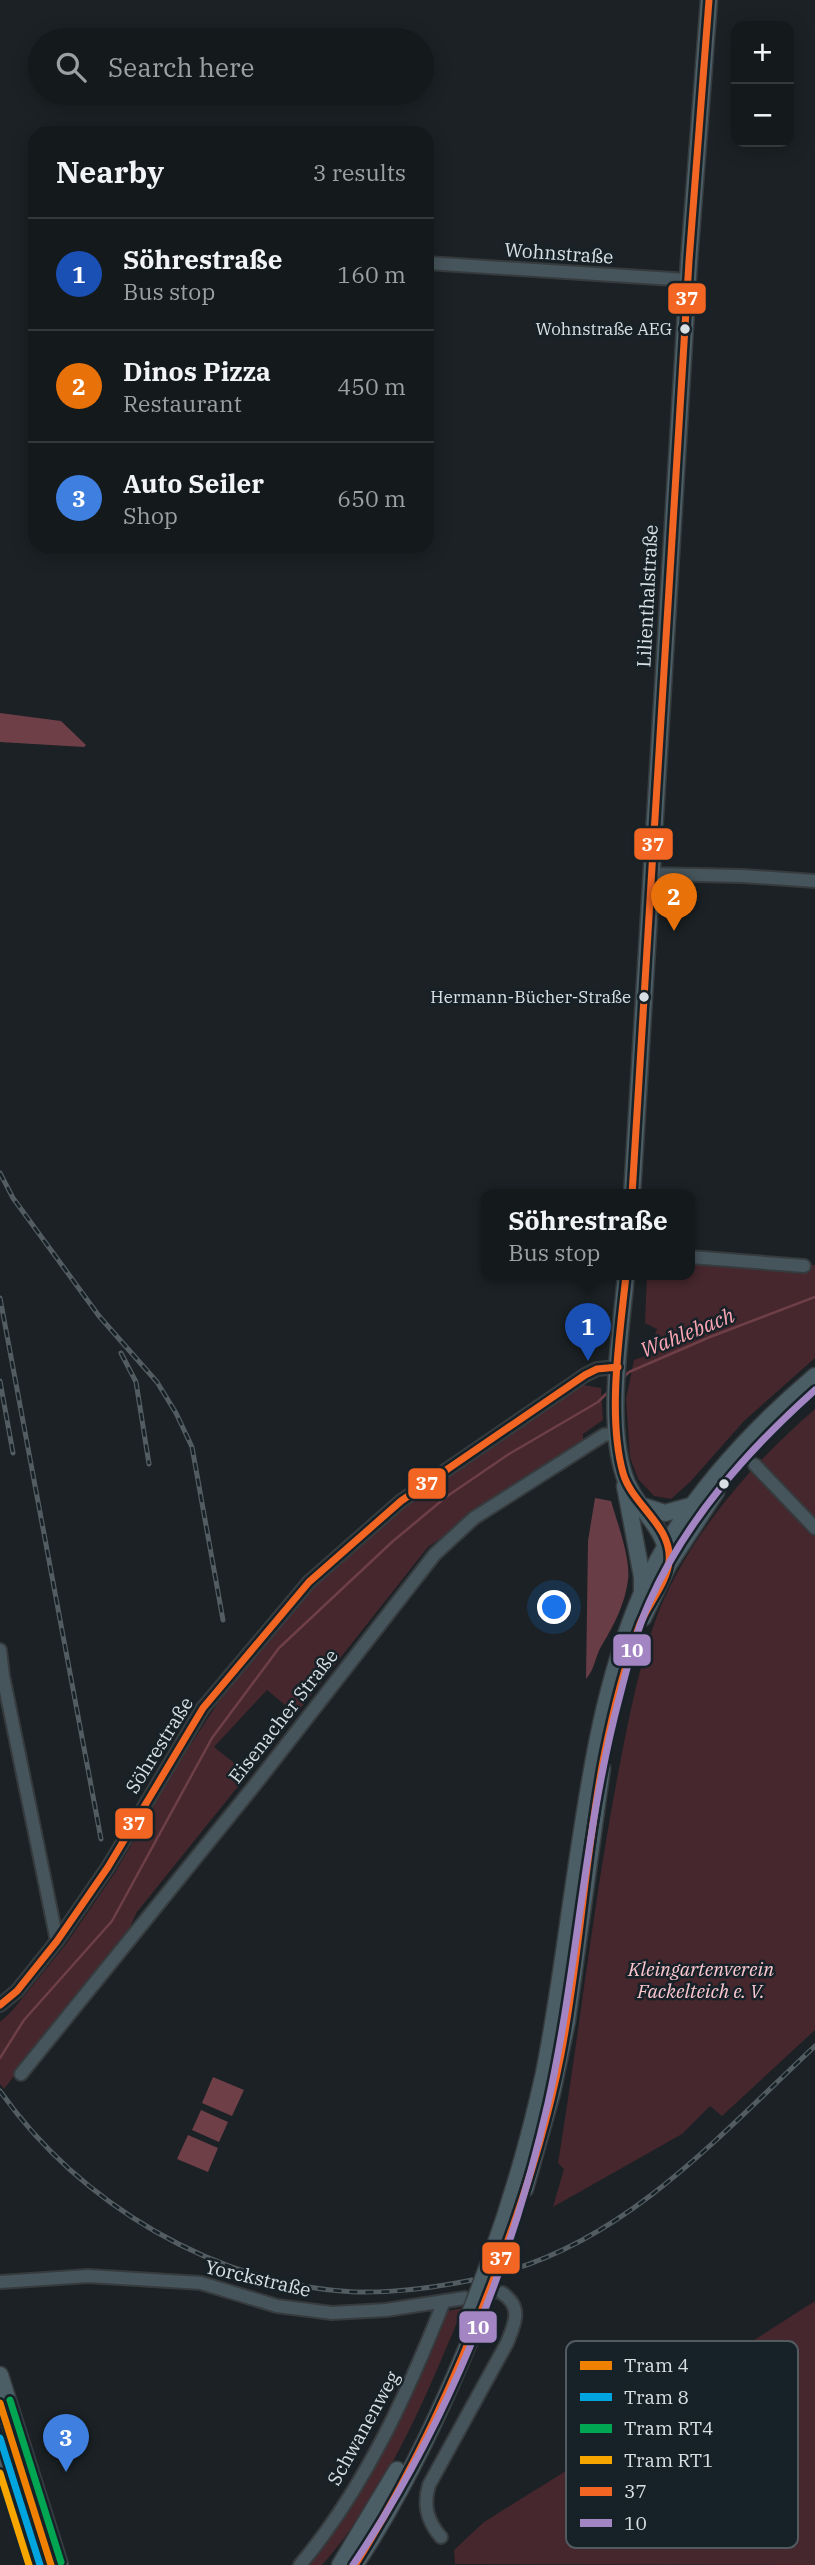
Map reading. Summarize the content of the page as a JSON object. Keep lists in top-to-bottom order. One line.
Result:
{"streets":{"main road":["Lilienthalstraße"],"street":["Wohnstraße","Eisenacher Straße","Söhrestraße","Yorckstraße","Schwanenweg"]},"crossings":[["Wohnstraße","Lilienthalstraße"],["Yorckstraße","Schwanenweg"]],"water":["Wahlebach"],"parks":["Kleingartenverein Fackelteich e. V."],"places":["Wohnstraße AEG","Hermann-Bücher-Straße"],"lines":["transit line 37","transit line 10","tram line RT4","tram line 4","tram line 8","tram line RT1"],"legend":["Tram 4","Tram 8","Tram RT4","Tram RT1","37","10"],"page":{"map_buttons":["+","−"],"search":"Search here","heading":["Nearby","3 results"],"list":[{"mark":"1","name":"Söhrestraße","note":"Bus stop","value":"160 m"},{"mark":"2","name":"Dinos Pizza","note":"Restaurant","value":"450 m"},{"mark":"3","name":"Auto Seiler","note":"Shop","value":"650 m"}],"pins":["2","1","3"],"popup":["Söhrestraße","Bus stop"]}}
